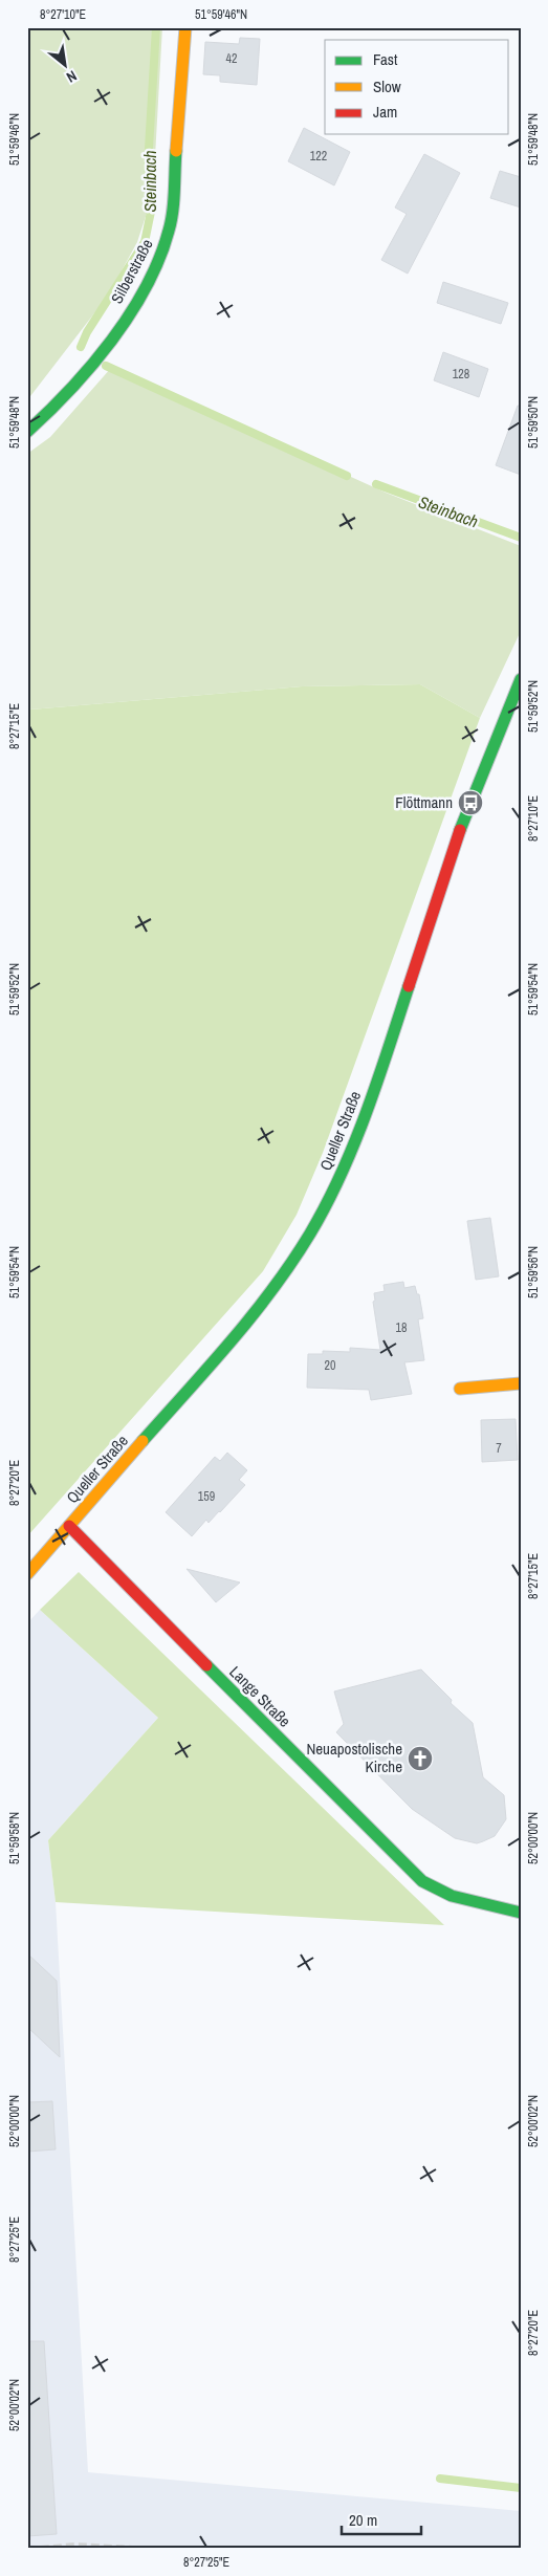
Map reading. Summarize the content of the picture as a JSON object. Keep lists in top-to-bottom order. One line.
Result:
{"streets":{"street":["Silberstraße","Queller Straße","Lange Straße"]},"crossings":[["Queller Straße","Lange Straße"]],"water":["Steinbach"],"places":{"bus stop":["Flöttmann"],"church":["Neuapostolische Kirche"]},"house_numbers":["42","122","128","18","20","7","159"],"legend":["Fast","Slow","Jam"],"scale_bar":"20 m","north":"bottom right","coordinates":["8°27'10\"E","51°59'46\"N","51°59'48\"N","51°59'50\"N","51°59'52\"N","8°27'15\"E","51°59'54\"N","51°59'56\"N","8°27'20\"E","52°00'00\"N","51°59'58\"N","52°00'02\"N","8°27'25\"E"]}
